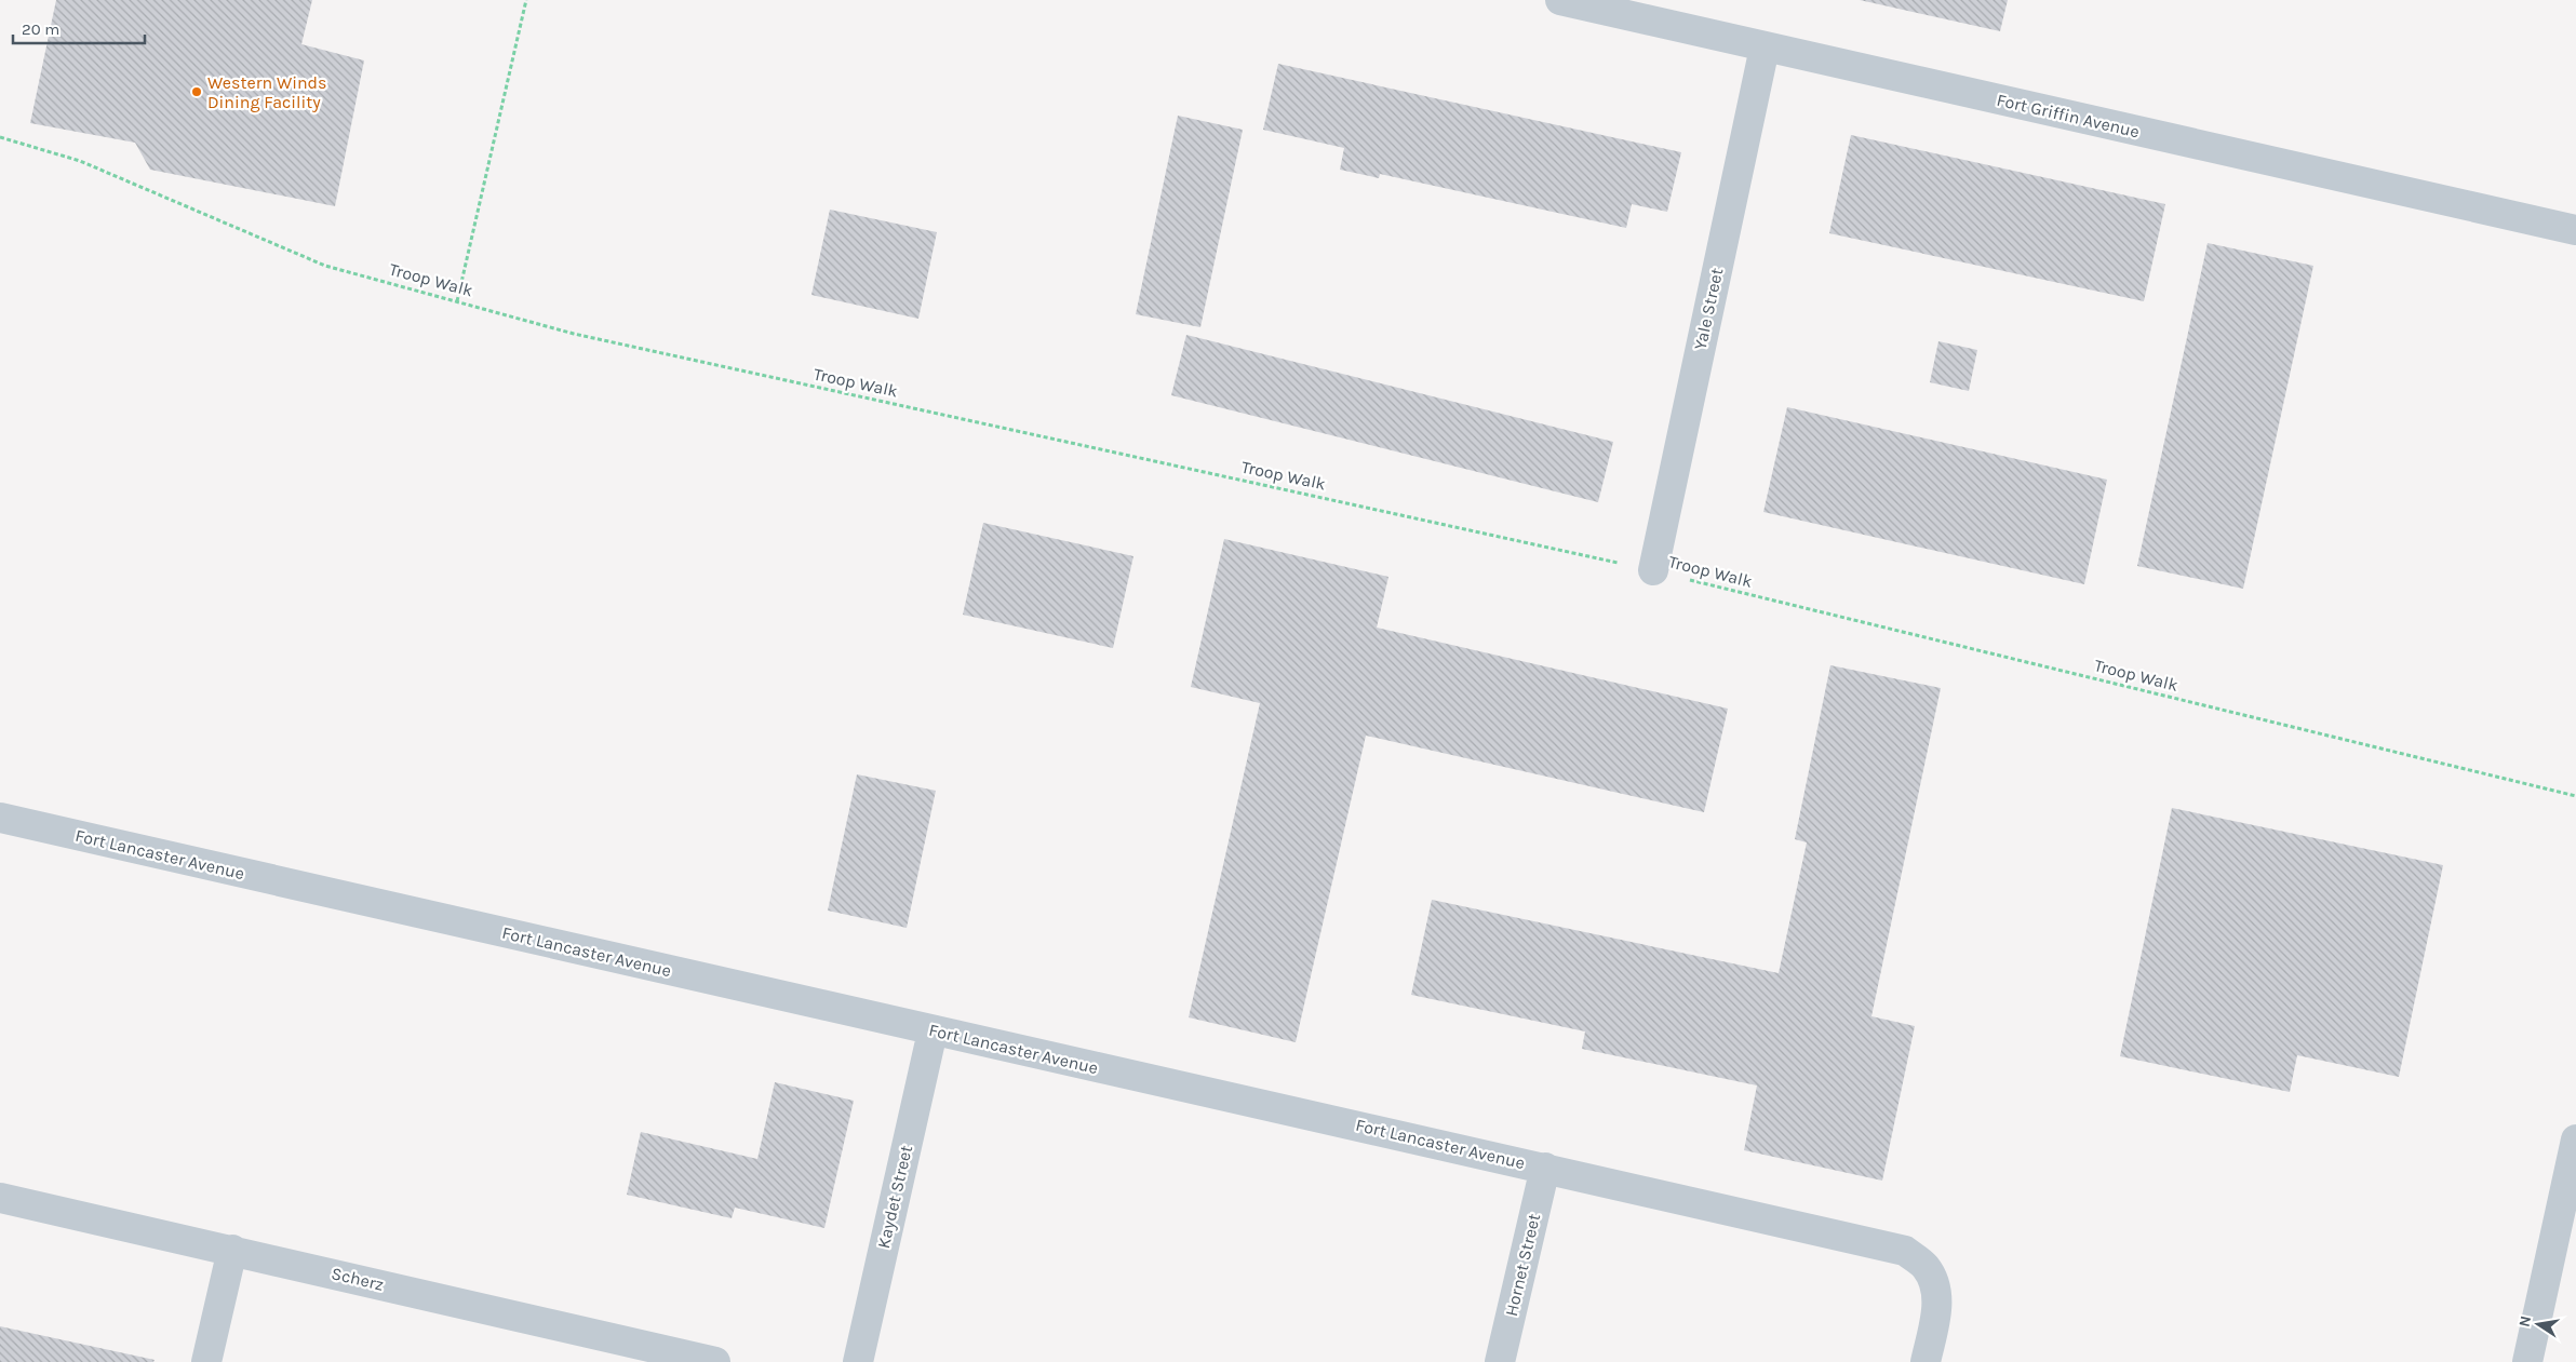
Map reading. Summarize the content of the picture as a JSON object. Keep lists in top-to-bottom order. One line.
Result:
{"streets":{"street":["Fort Griffin Avenue","Yale Street","Fort Lancaster Avenue","Kaydet Street","Hornet Street","Scherz"],"path":["Troop Walk"]},"crossings":[["Fort Griffin Avenue","Yale Street"],["Troop Walk","Yale Street"],["Fort Lancaster Avenue","Kaydet Street"],["Fort Lancaster Avenue","Hornet Street"]],"places":["Western Winds Dining Facility"],"scale_bar":"20 m","north":"left"}
